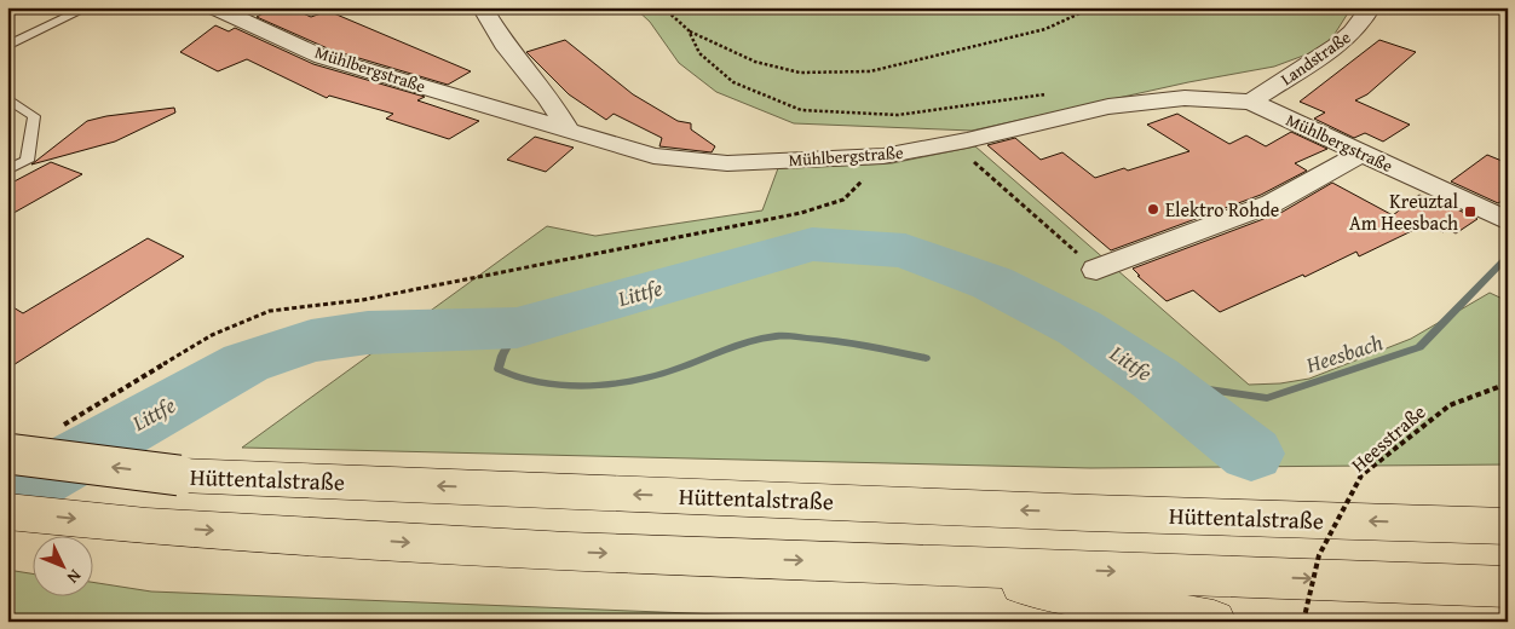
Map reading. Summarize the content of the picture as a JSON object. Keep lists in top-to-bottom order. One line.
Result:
{"streets":{"highway":["Hüttentalstraße"],"street":["Landstraße","Mühlbergstraße"],"path":["Heesstraße"]},"crossings":[["Landstraße","Mühlbergstraße"]],"water":["Littfe","Heesbach"],"places":{"other":["Elektro Rohde"],"transit":["Kreuztal Am Heesbach"]},"north":"bottom right"}
